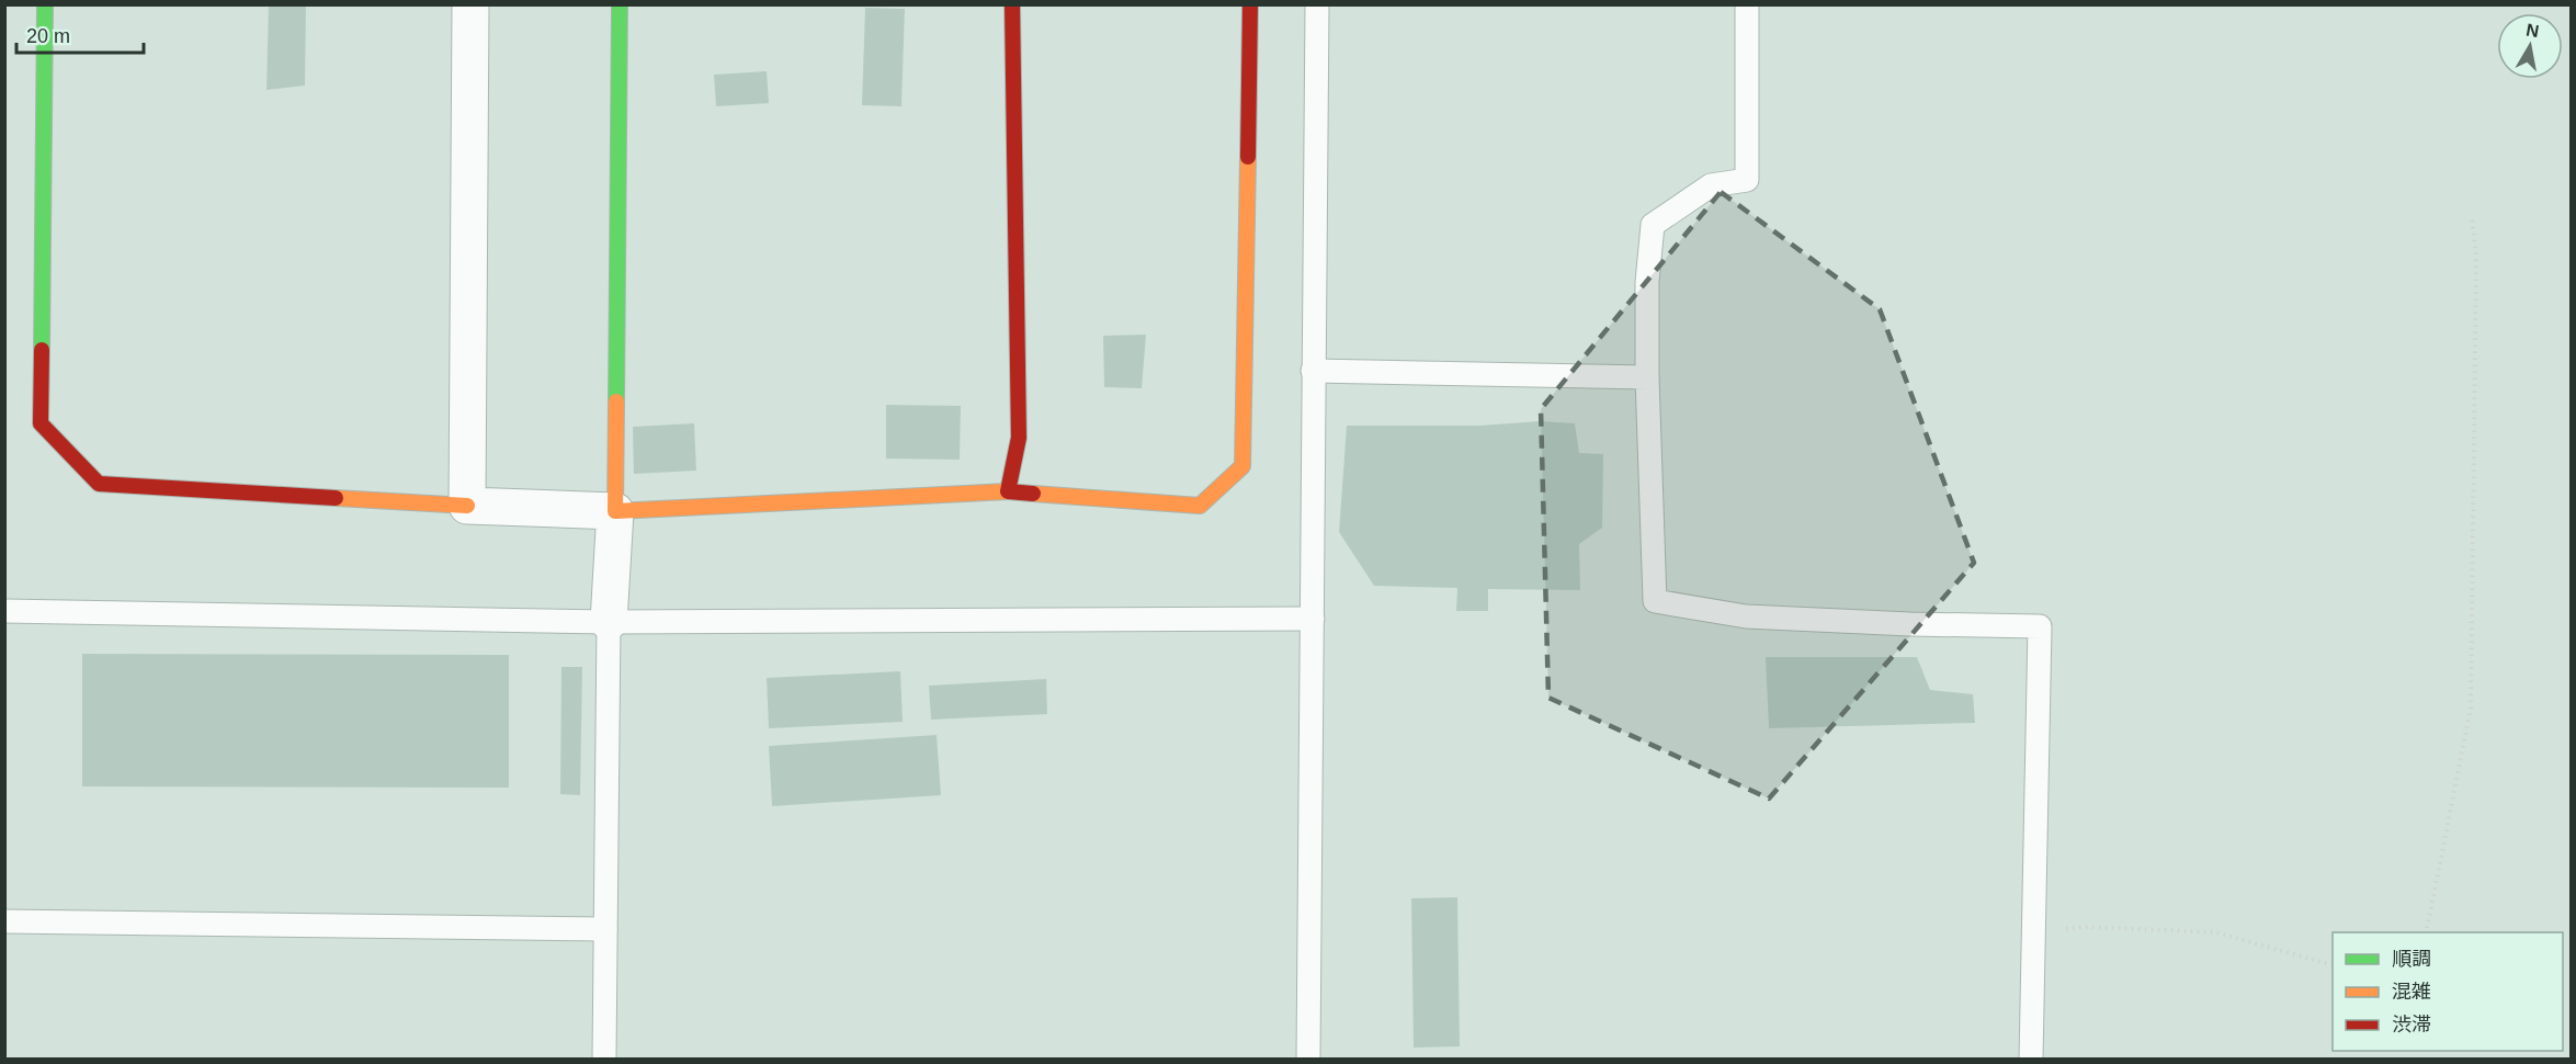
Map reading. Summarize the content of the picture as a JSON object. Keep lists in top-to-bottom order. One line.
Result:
{"legend":["順調","混雑","渋滞"],"scale_bar":"20 m","north":"top"}
